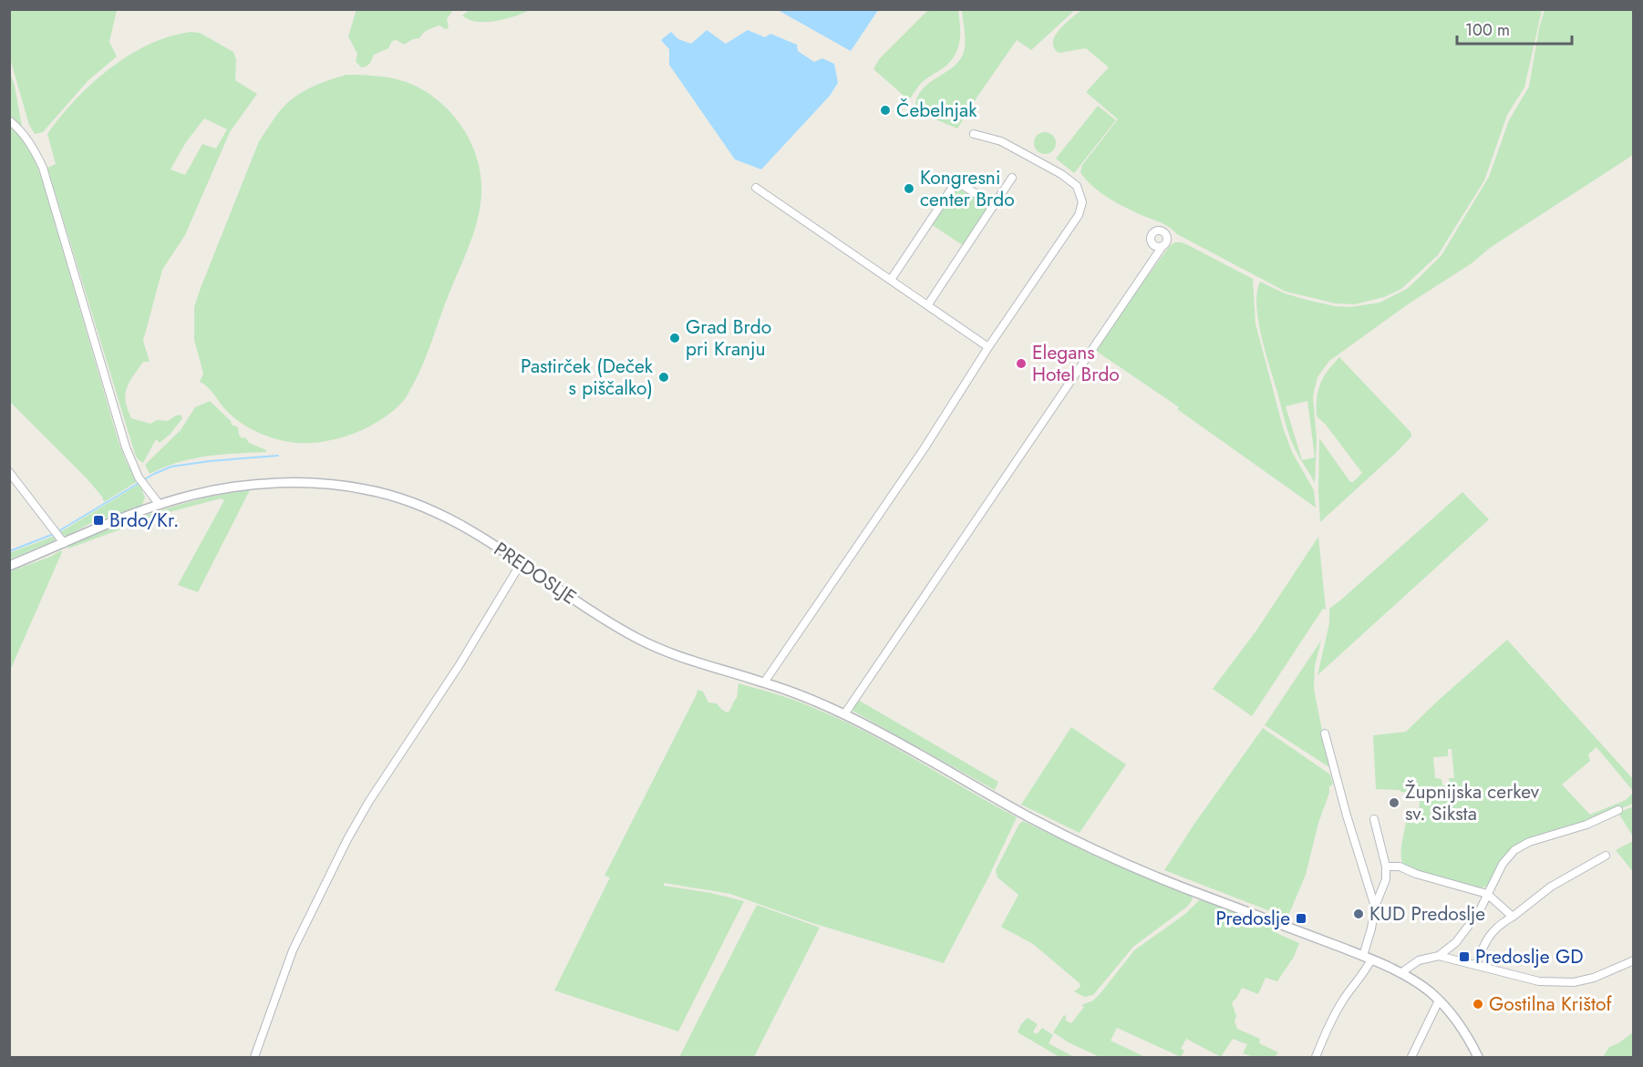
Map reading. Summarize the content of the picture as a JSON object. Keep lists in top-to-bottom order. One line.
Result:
{"streets":{"street":["PREDOSLJE"]},"places":{"other":["Čebelnjak","Kongresni center Brdo","Grad Brdo pri Kranju","Elegans Hotel Brdo","Pastirček (Deček s piščalko)","Župnijska cerkev sv. Siksta","KUD Predoslje","Gostilna Krištof"],"transit":["Brdo/Kr.","Predoslje","Predoslje GD"]},"scale_bar":"100 m"}
